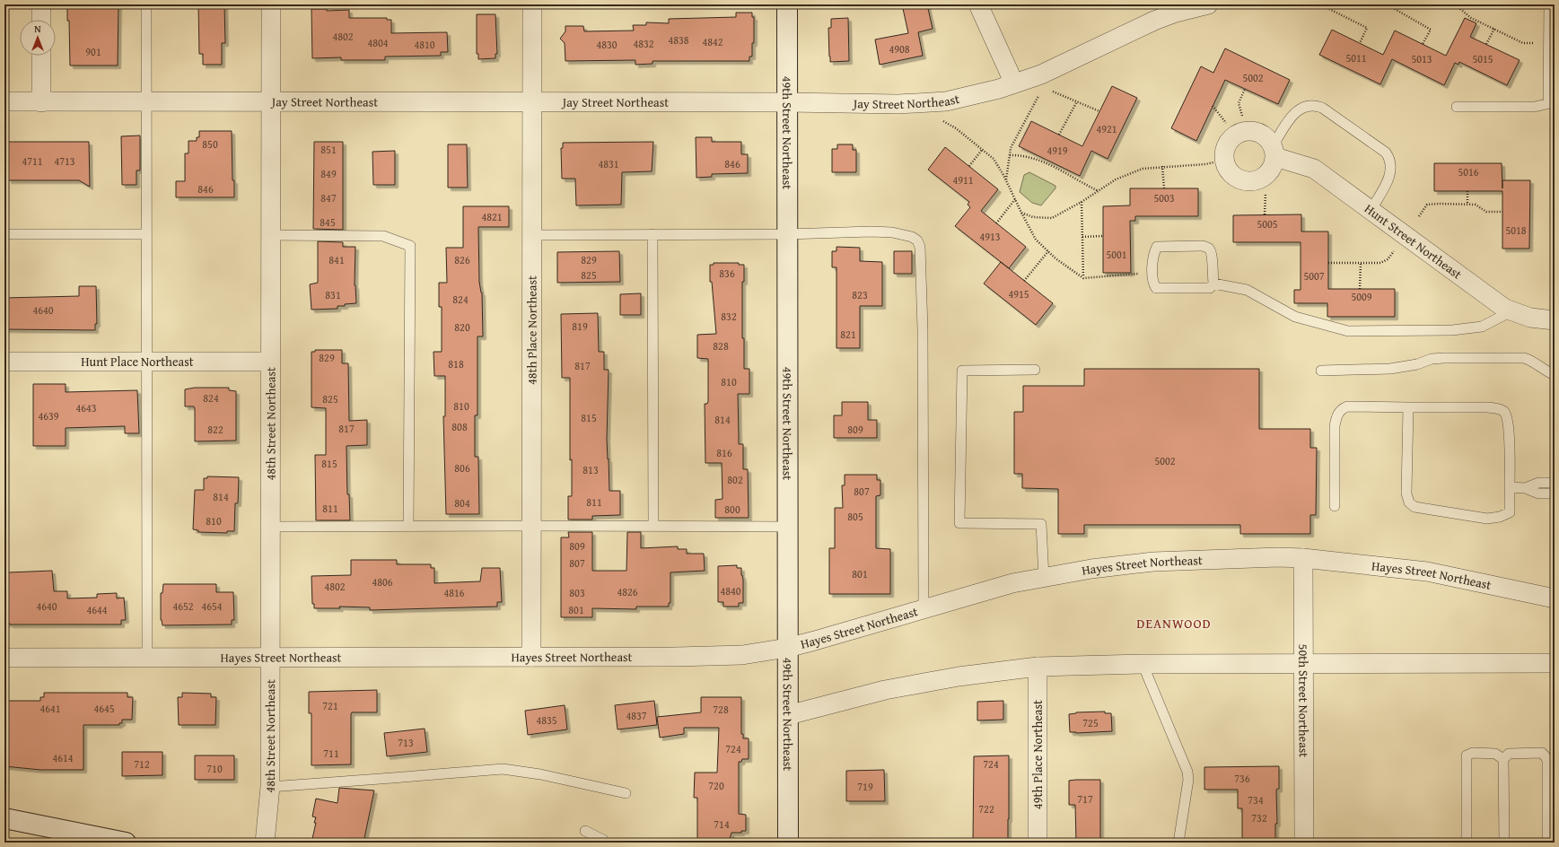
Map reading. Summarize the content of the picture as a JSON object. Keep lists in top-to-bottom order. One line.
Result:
{"streets":{"street":["Jay Street Northeast","49th Street Northeast","Hunt Street Northeast","48th Place Northeast","Hunt Place Northeast","48th Street Northeast","Hayes Street Northeast","50th Street Northeast","49th Place Northeast"]},"crossings":[["Jay Street Northeast","49th Street Northeast"],["Jay Street Northeast","48th Place Northeast"],["Jay Street Northeast","48th Street Northeast"],["49th Street Northeast","Hayes Street Northeast"],["48th Place Northeast","Hayes Street Northeast"],["Hunt Place Northeast","48th Street Northeast"],["48th Street Northeast","Hayes Street Northeast"],["Hayes Street Northeast","50th Street Northeast"]],"districts":["DEANWOOD"],"house_numbers":["4802","4838","4842","4804","4832","4810","4830","4908","901","5011","5013","5015","5002","4921","850","851","4919","4711","4713","4831","846","5016","849","4911","846","847","5003","4821","845","5005","5018","4913","5001","841","826","829","836","825","5007","4915","831","823","5009","824","4640","832","819","820","821","828","829","818","817","810","824","825","810","4643","4639","815","814","808","817","822","809","816","5002","815","806","813","802","807","814","811","804","811","800","805","810","809","807","801","4806","4802","4840","4826","4816","803","4640","4652","4654","4644","801","721","4641","4645","728","4837","4835","725","713","724","711","4614","712","724","710","736","720","719","717","734","722","732","714"],"north":"top"}
